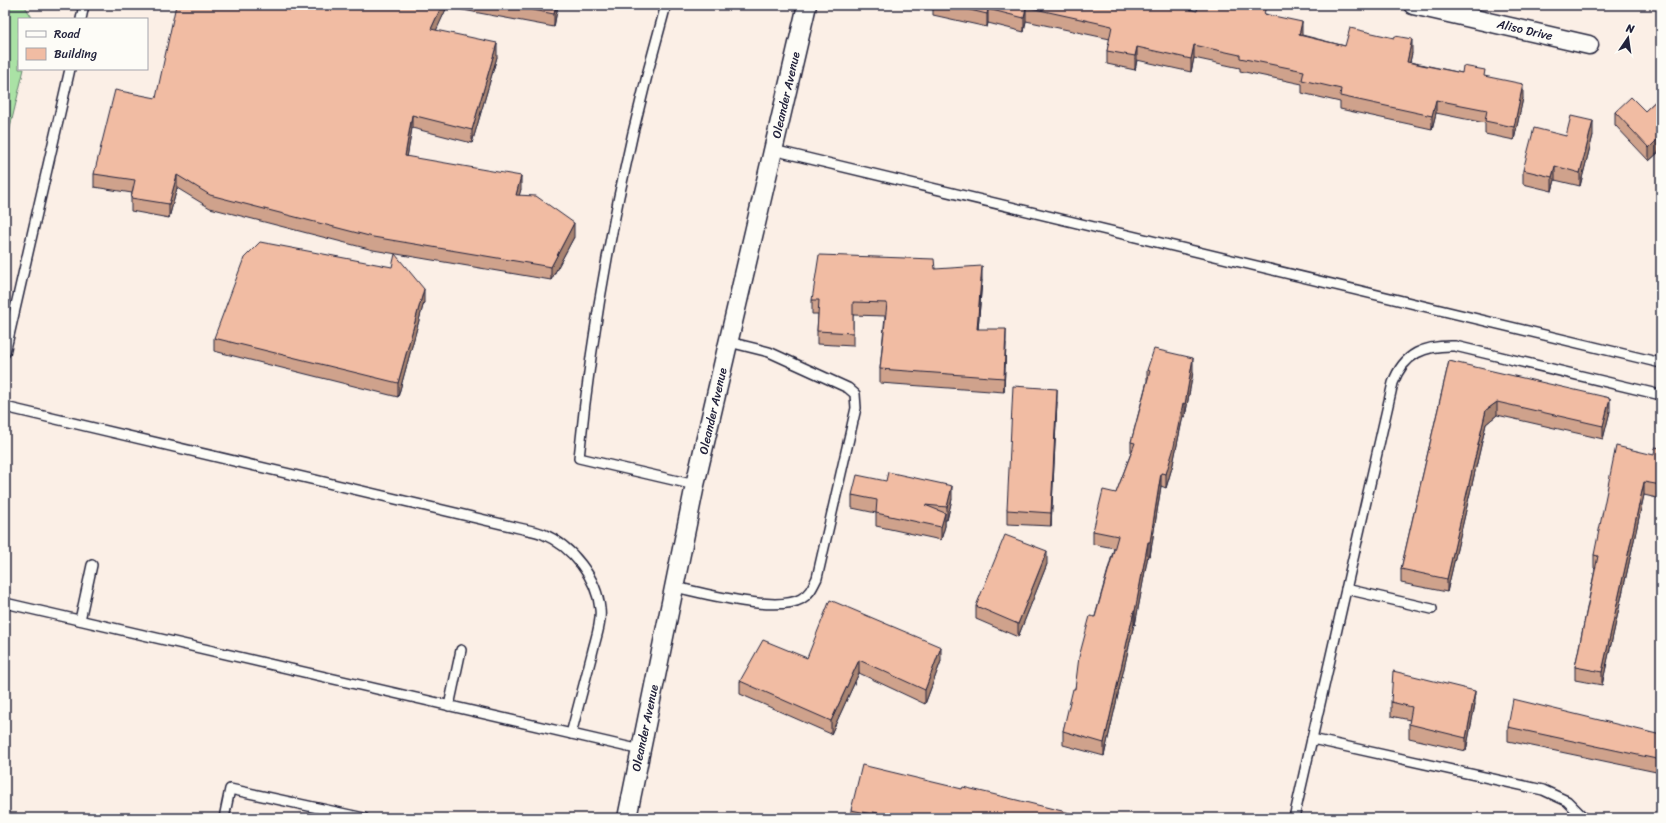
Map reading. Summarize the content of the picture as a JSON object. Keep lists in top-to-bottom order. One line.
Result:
{"streets":{"street":["Aliso Drive","Oleander Avenue"]},"legend":["Road","Building"],"north":"top"}
